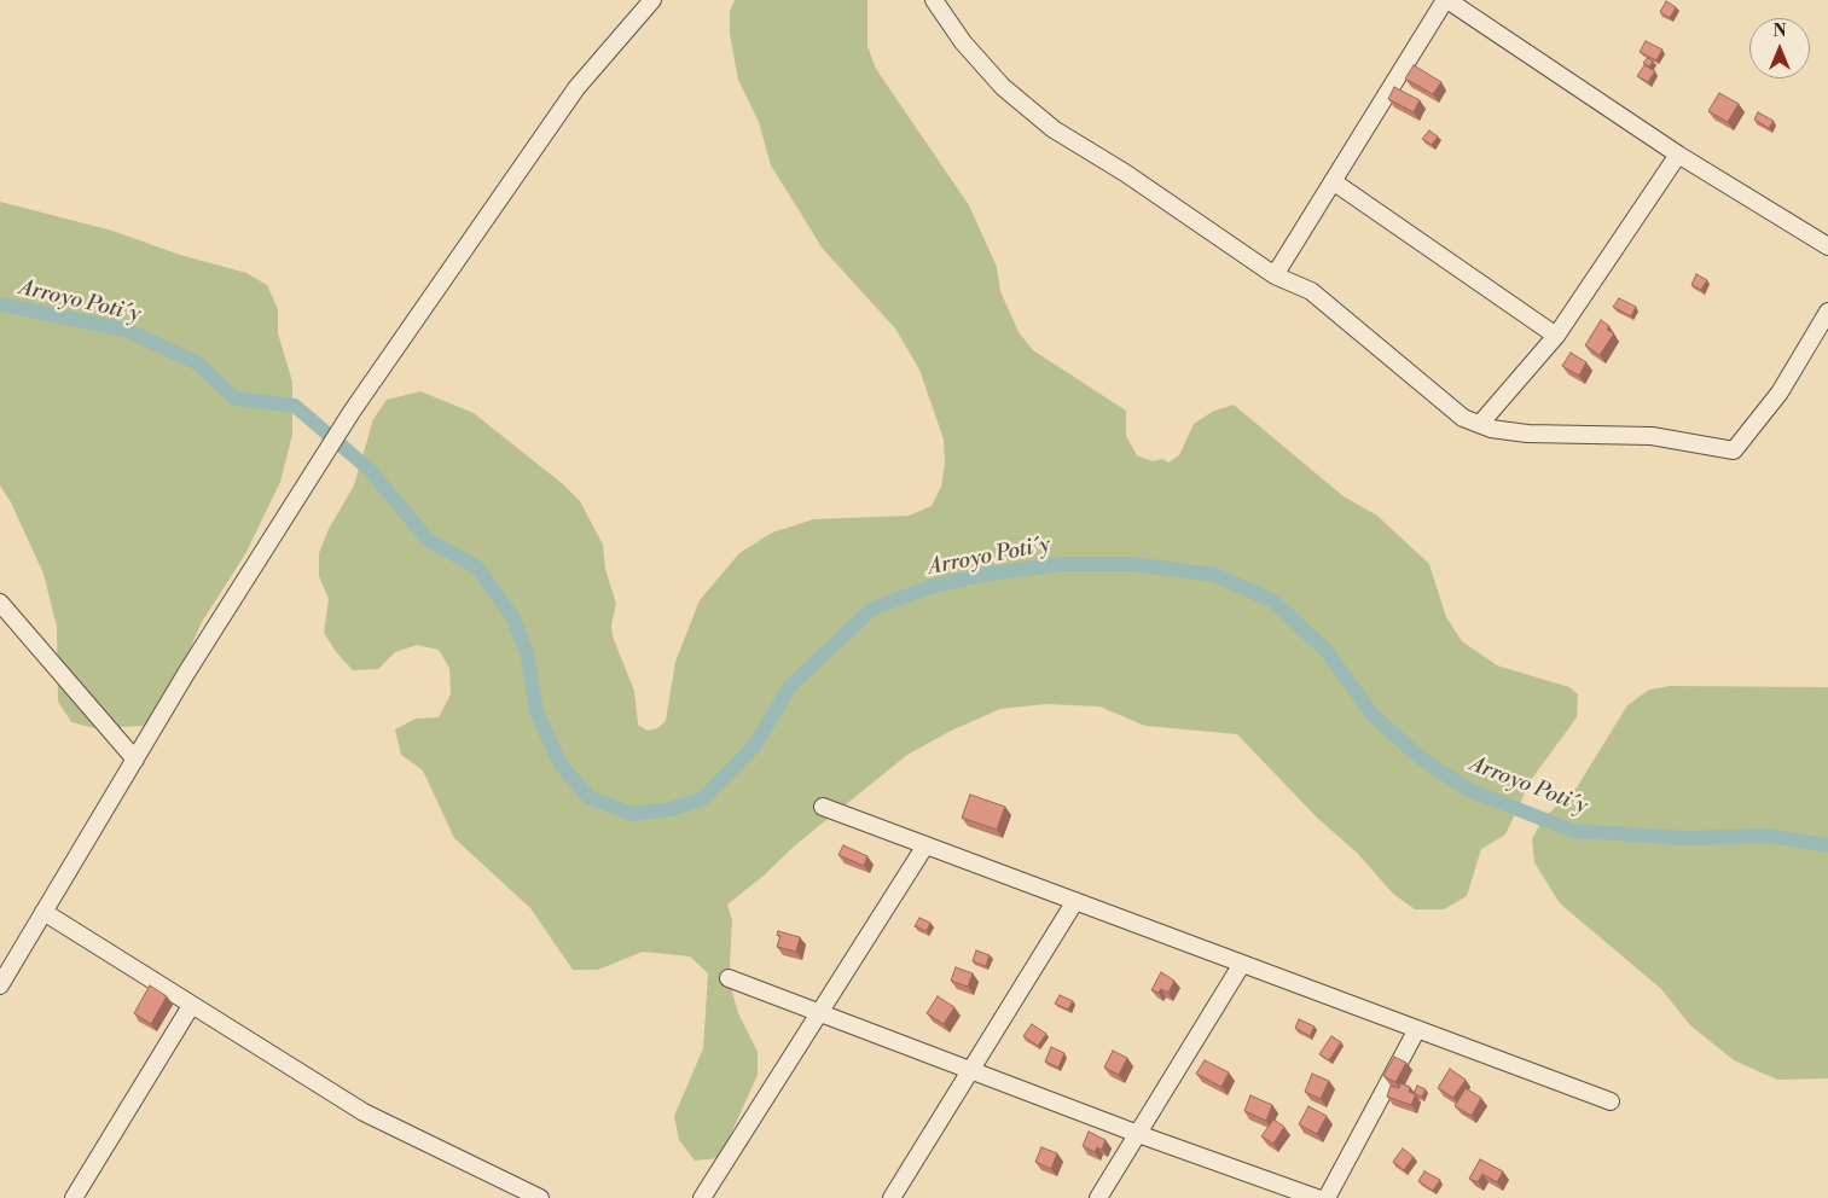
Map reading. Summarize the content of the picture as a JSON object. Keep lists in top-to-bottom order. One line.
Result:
{"water":["Arroyo Poti´y"],"north":"top"}
